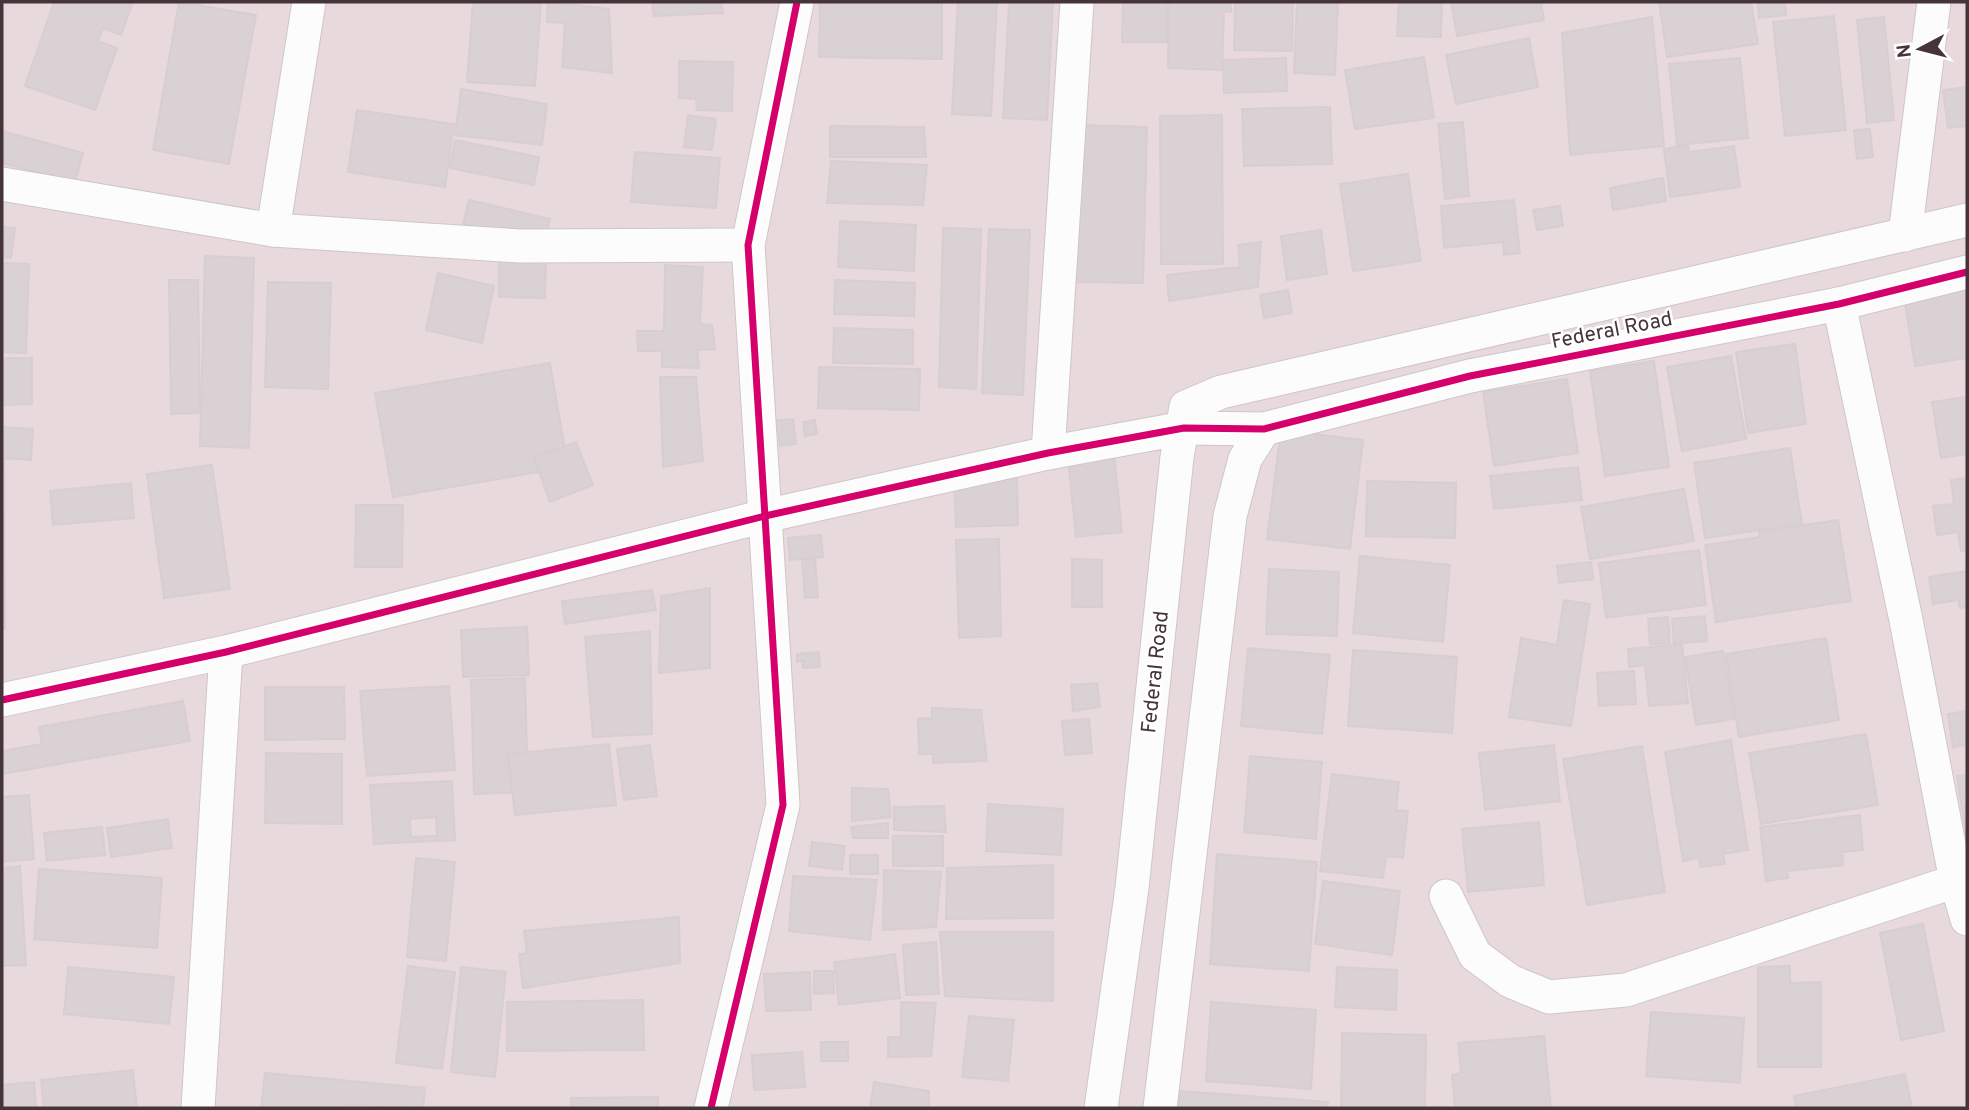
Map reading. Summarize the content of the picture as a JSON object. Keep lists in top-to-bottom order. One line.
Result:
{"streets":{"street":["Federal Road"]},"north":"left"}
